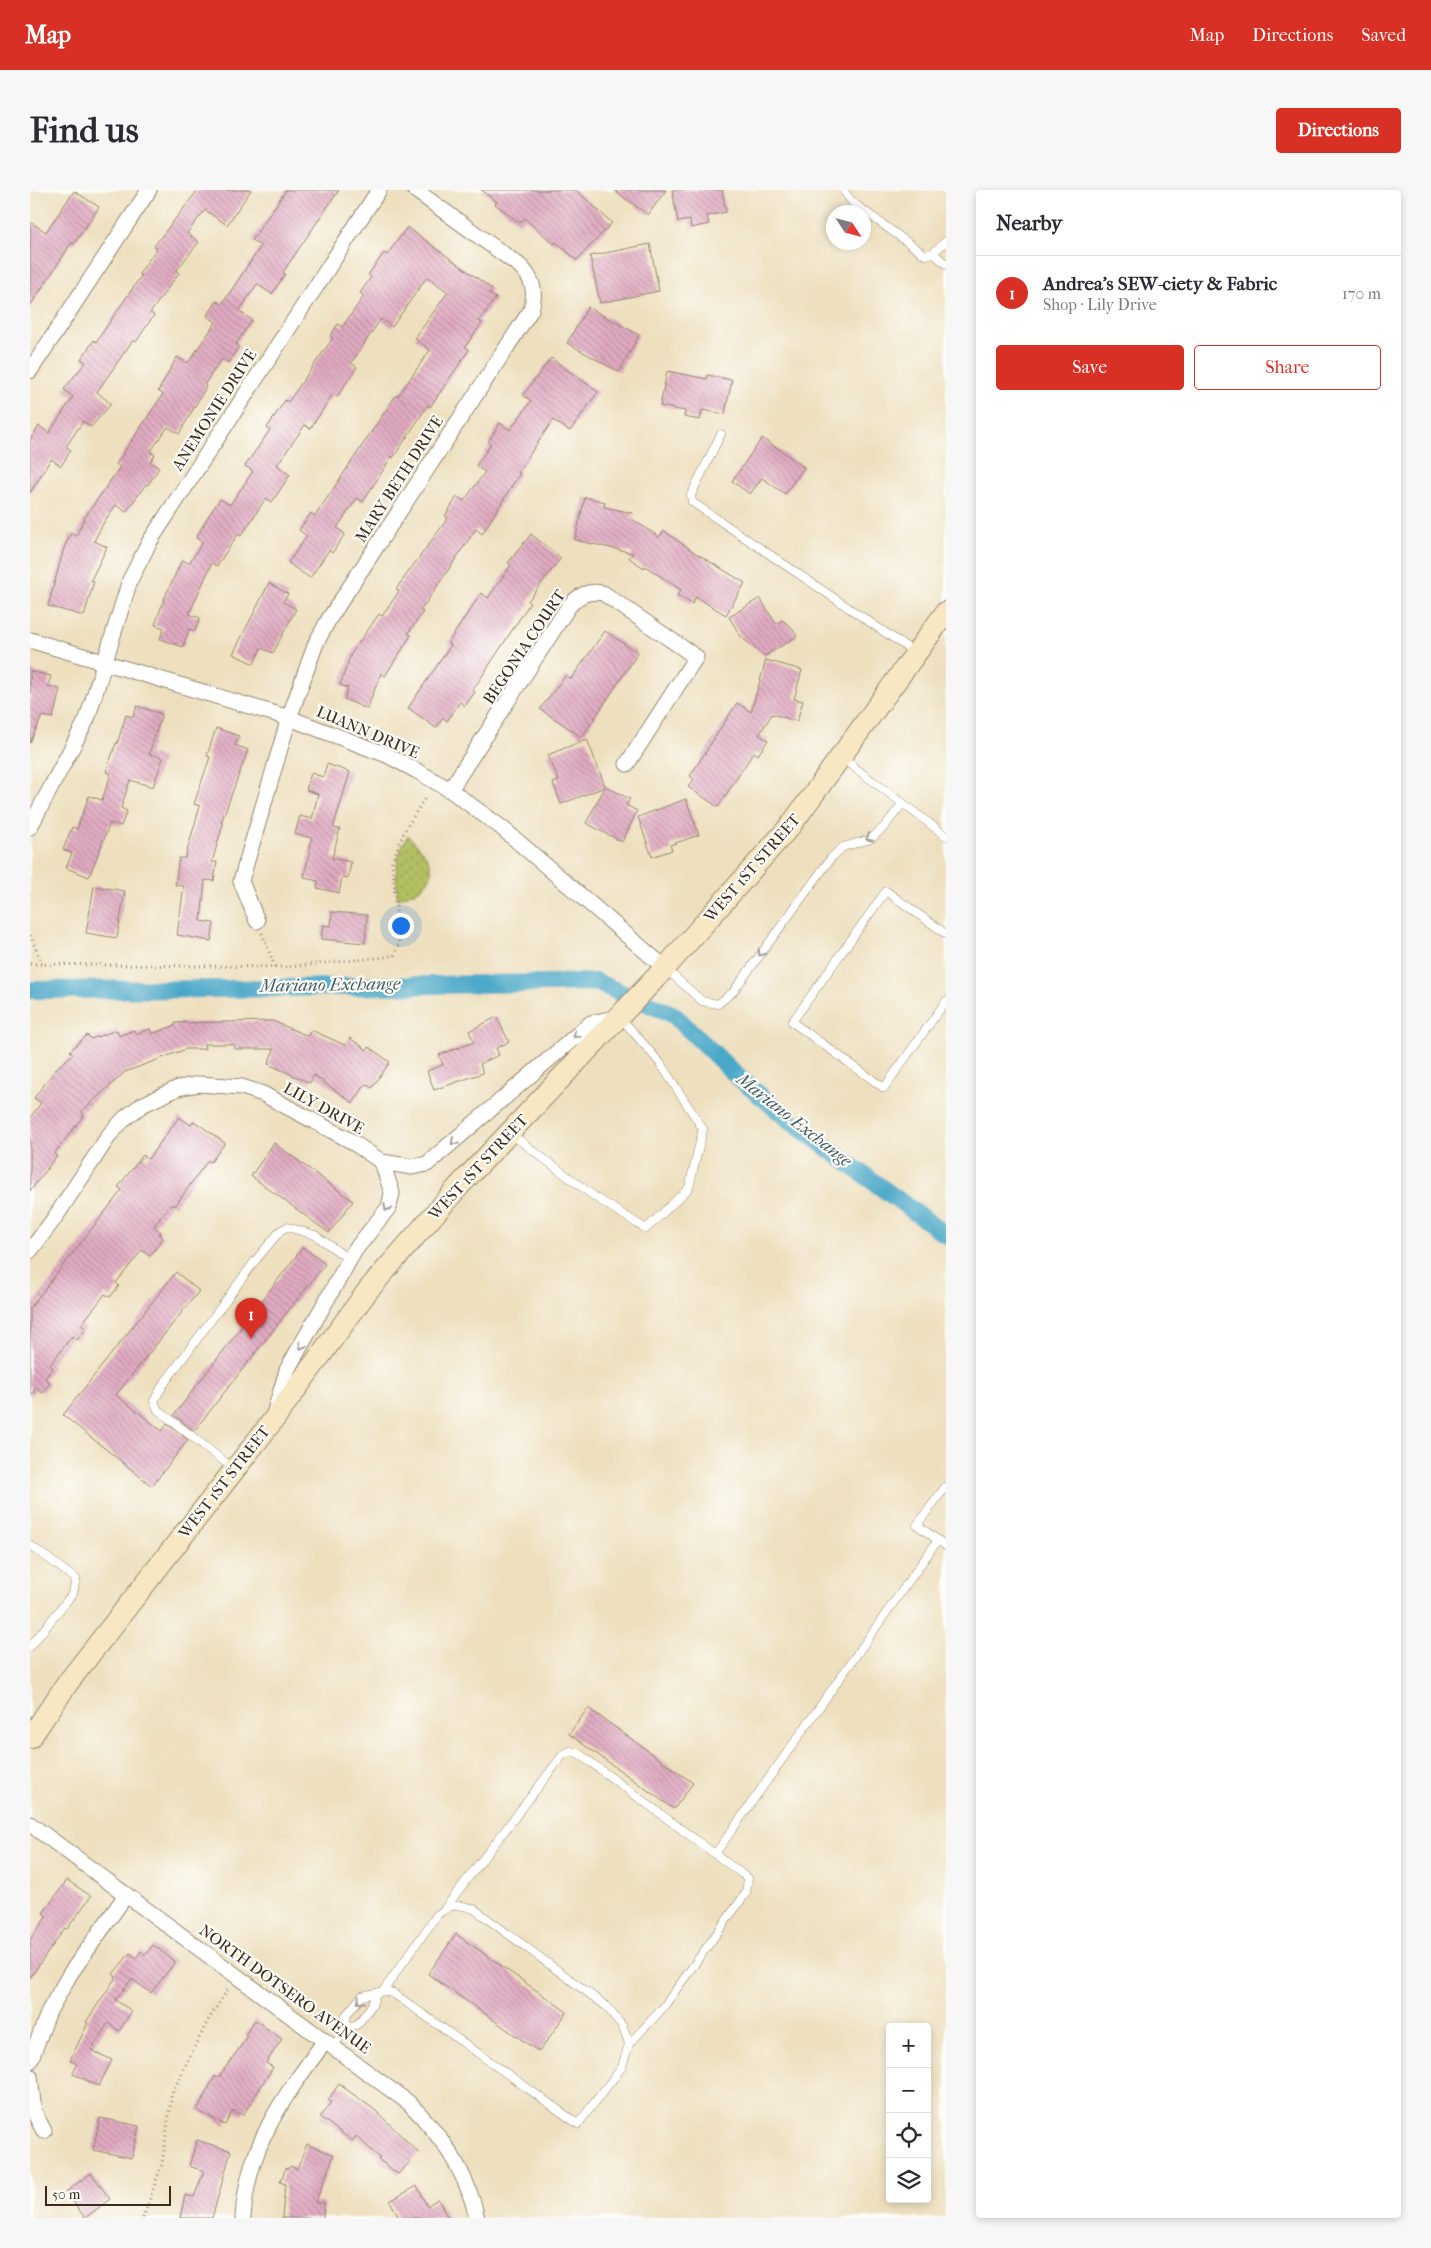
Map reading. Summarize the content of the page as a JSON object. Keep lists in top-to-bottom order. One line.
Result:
{"streets":{"main road":["WEST 1ST STREET"],"street":["ANEMONIE DRIVE","MARY BETH DRIVE","BEGONIA COURT","LUANN DRIVE","LILY DRIVE","NORTH DOTSERO AVENUE"]},"crossings":[["ANEMONIE DRIVE","LUANN DRIVE"],["MARY BETH DRIVE","LUANN DRIVE"],["BEGONIA COURT","LUANN DRIVE"],["LUANN DRIVE","WEST 1ST STREET"]],"water":["Mariano Exchange"],"scale_bar":"50 m","north":"bottom right","page":{"header":"Map","nav":["Map","Directions","Saved"],"buttons":["Directions",["Save","Share"]],"title":"Find us","heading":"Nearby","list":[{"mark":"1","name":"Andrea's SEW-ciety & Fabric","note":"Shop · Lily Drive","value":"170 m"}],"pins":"1","map_buttons":["+","−"],"scale":"50 m"}}
